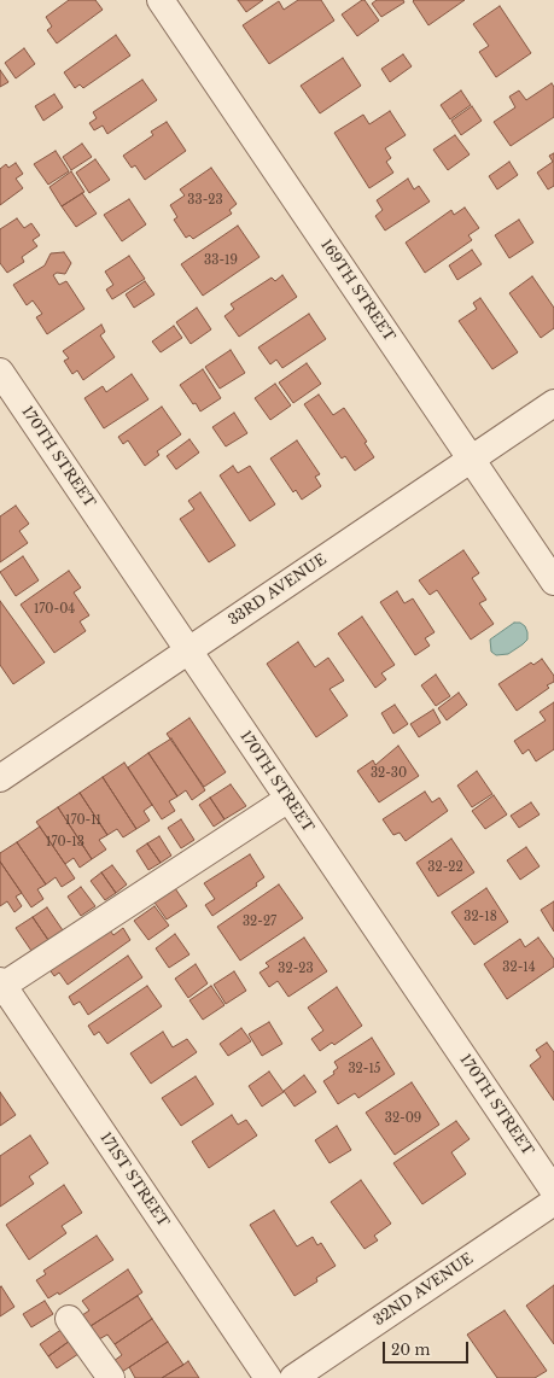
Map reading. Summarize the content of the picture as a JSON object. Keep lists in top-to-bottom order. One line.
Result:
{"streets":{"street":["169TH STREET","170TH STREET","33RD AVENUE","171ST STREET","32ND AVENUE"]},"crossings":[["169TH STREET","33RD AVENUE"],["170TH STREET","33RD AVENUE"]],"house_numbers":["33-23","33-19","170-04","32-30","170-11","170-13","32-22","32-18","32-27","32-14","32-23","32-15","32-09"],"scale_bar":"20 m"}
